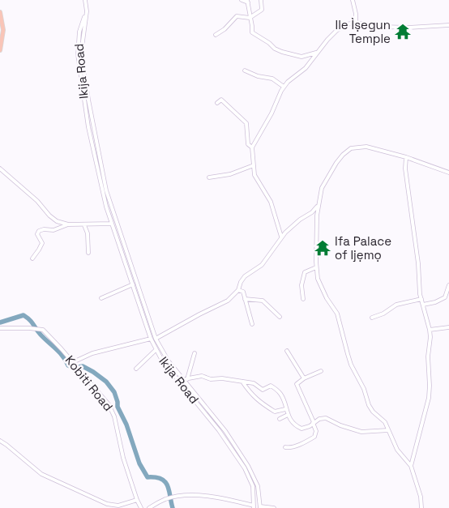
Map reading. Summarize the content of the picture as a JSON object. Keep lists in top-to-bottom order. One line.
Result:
{"streets":{"street":["Ikija Road","Kobiti Road"]},"places":{"temple":["Ile Ìṣegun Temple","Ifa Palace of Ijẹmọ"]}}
